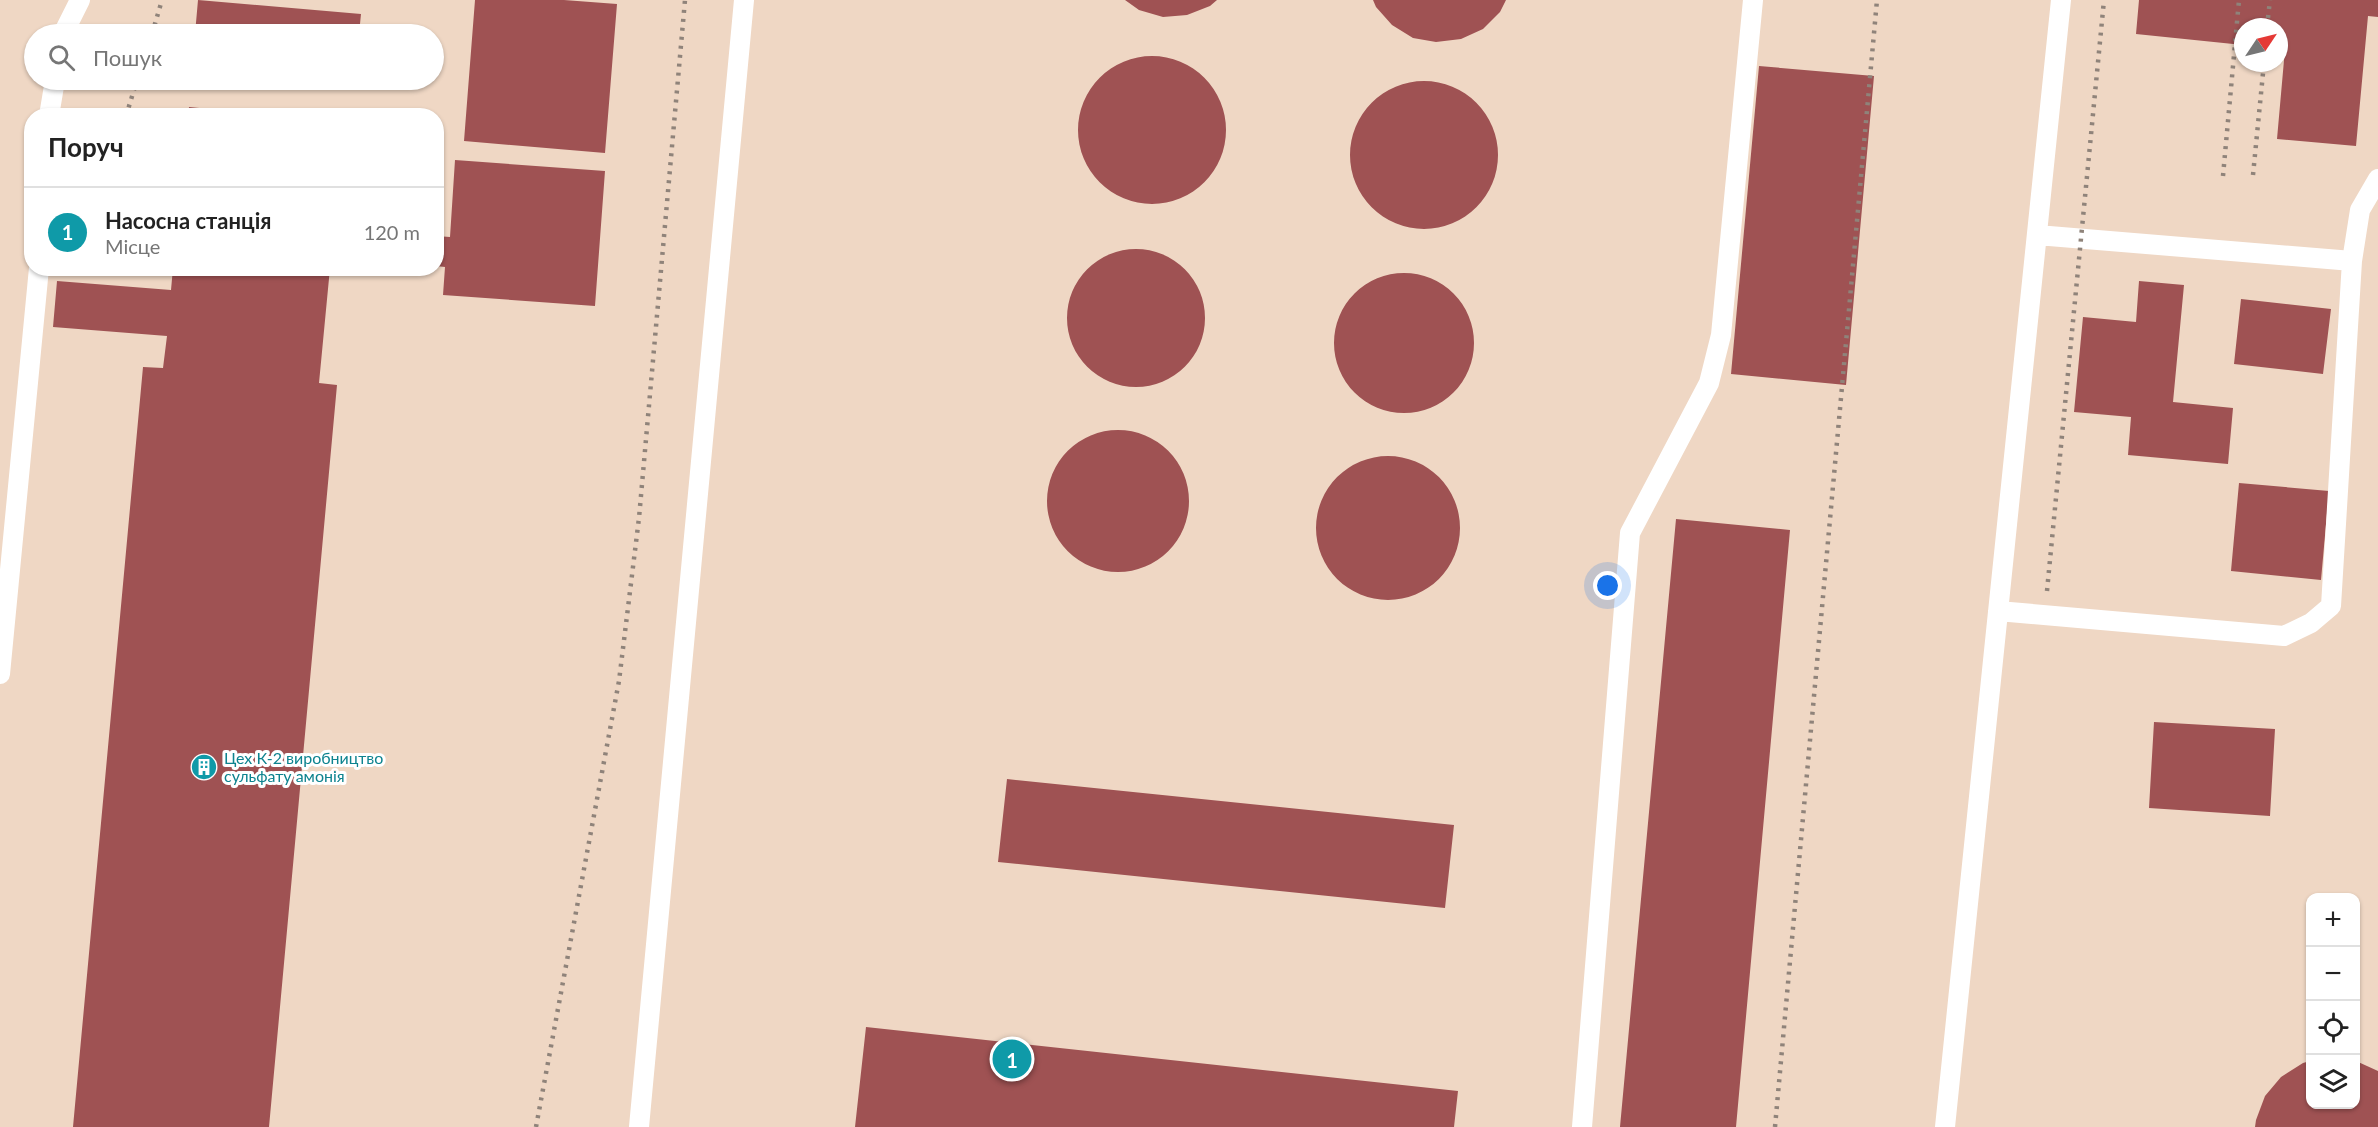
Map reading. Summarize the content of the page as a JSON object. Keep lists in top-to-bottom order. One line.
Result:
{"places":{"building":["Цех К-2 виробництво сульфату амонія"]},"north":"top right","page":{"search":"Пошук","heading":"Поруч","list":[{"mark":"1","name":"Насосна станція","note":"Місце","value":"120 m"}],"map_buttons":["+","−"],"pins":"1"}}
